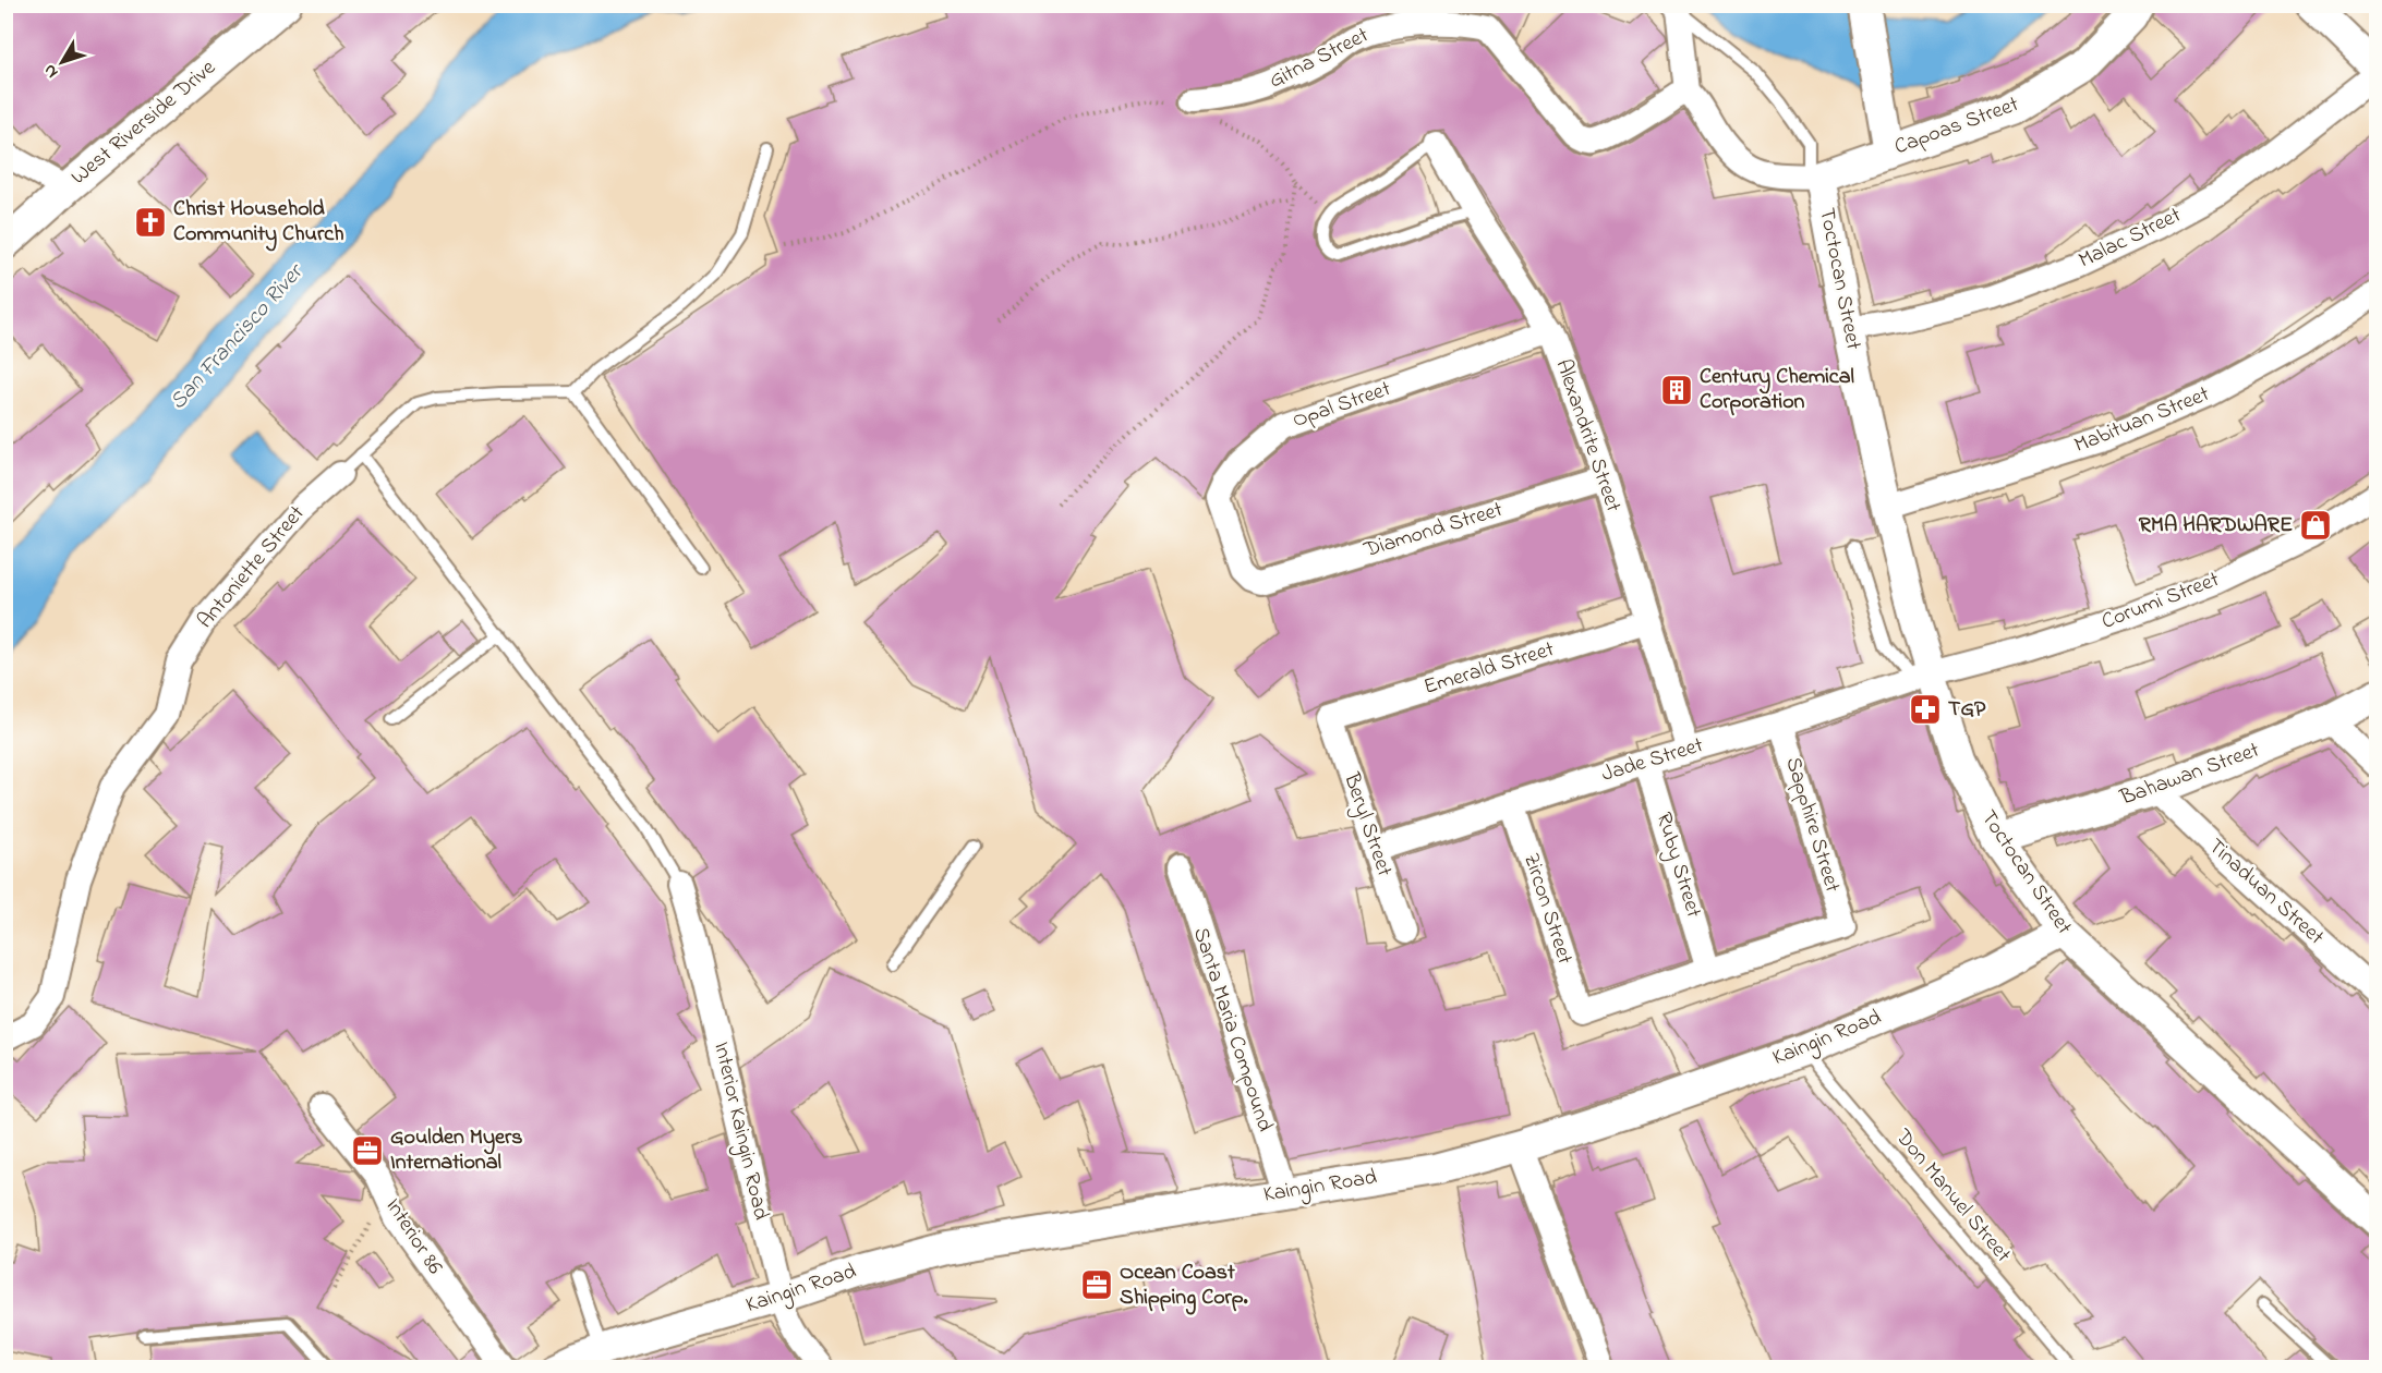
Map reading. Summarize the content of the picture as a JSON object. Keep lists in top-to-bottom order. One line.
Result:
{"streets":{"street":["Gitna Street","West Riverside Drive","Capoas Street","Malac Street","Toctocan Street","Opal Street","Mabituan Street","Alexandrite Street","Diamond Street","Antoniette Street","Corumi Street","Emerald Street","Jade Street","Bahawan Street","Beryl Street","Sapphire Street","Ruby Street","Tinaduan Street","Zircon Street","Santa Maria Compound","Kaingin Road","Interior Kaingin Road","Interior 86"],"lane":["Don Manuel Street"]},"crossings":[["Capoas Street","Toctocan Street"],["Malac Street","Toctocan Street"],["Toctocan Street","Mabituan Street"],["Toctocan Street","Corumi Street"],["Toctocan Street","Jade Street"],["Toctocan Street","Bahawan Street"],["Toctocan Street","Kaingin Road"],["Opal Street","Alexandrite Street"],["Opal Street","Diamond Street"],["Alexandrite Street","Diamond Street"],["Alexandrite Street","Emerald Street"],["Alexandrite Street","Jade Street"],["Corumi Street","Jade Street"],["Emerald Street","Beryl Street"],["Jade Street","Beryl Street"],["Jade Street","Sapphire Street"],["Jade Street","Ruby Street"],["Jade Street","Zircon Street"],["Bahawan Street","Tinaduan Street"],["Sapphire Street","Ruby Street"],["Sapphire Street","Zircon Street"],["Ruby Street","Zircon Street"],["Santa Maria Compound","Kaingin Road"],["Kaingin Road","Interior Kaingin Road"],["Kaingin Road","Don Manuel Street"]],"water":["San Francisco River"],"places":{"church":["Christ Household Community Church"],"building":["Century Chemical Corporation"],"shop":["RMA HARDWARE"],"pharmacy":["TGP"],"office":["Goulden Myers International","Ocean Coast Shipping Corp."]},"north":"bottom left"}
